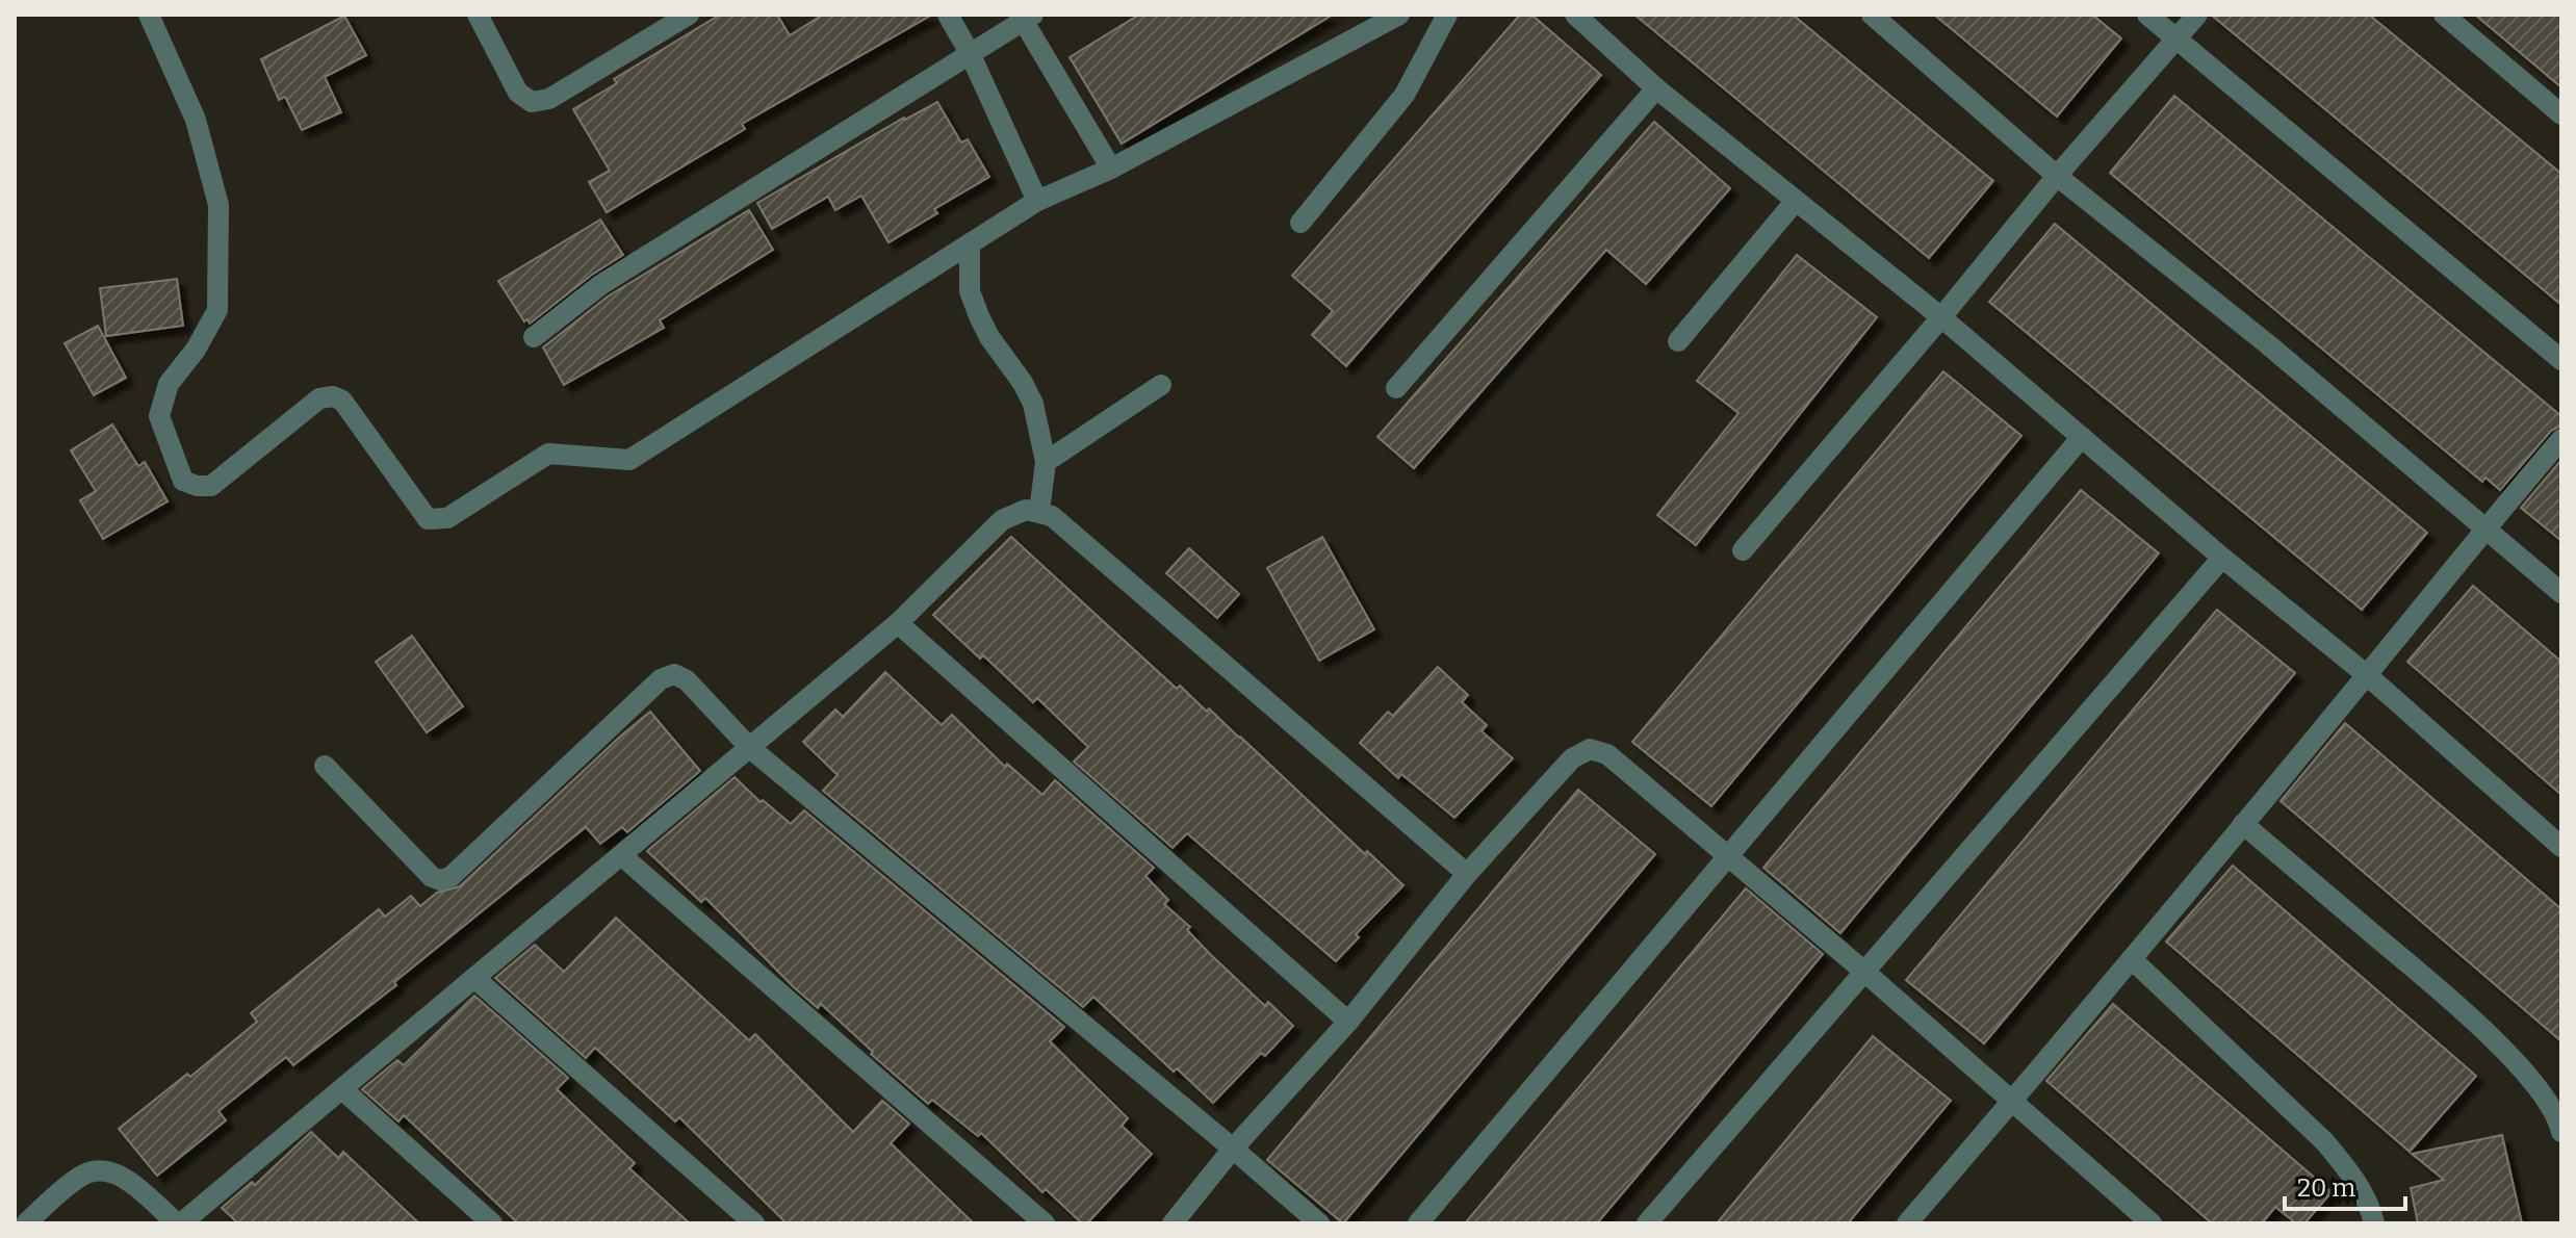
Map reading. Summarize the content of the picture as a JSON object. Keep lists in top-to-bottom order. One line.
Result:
{"scale_bar":"20 m"}
